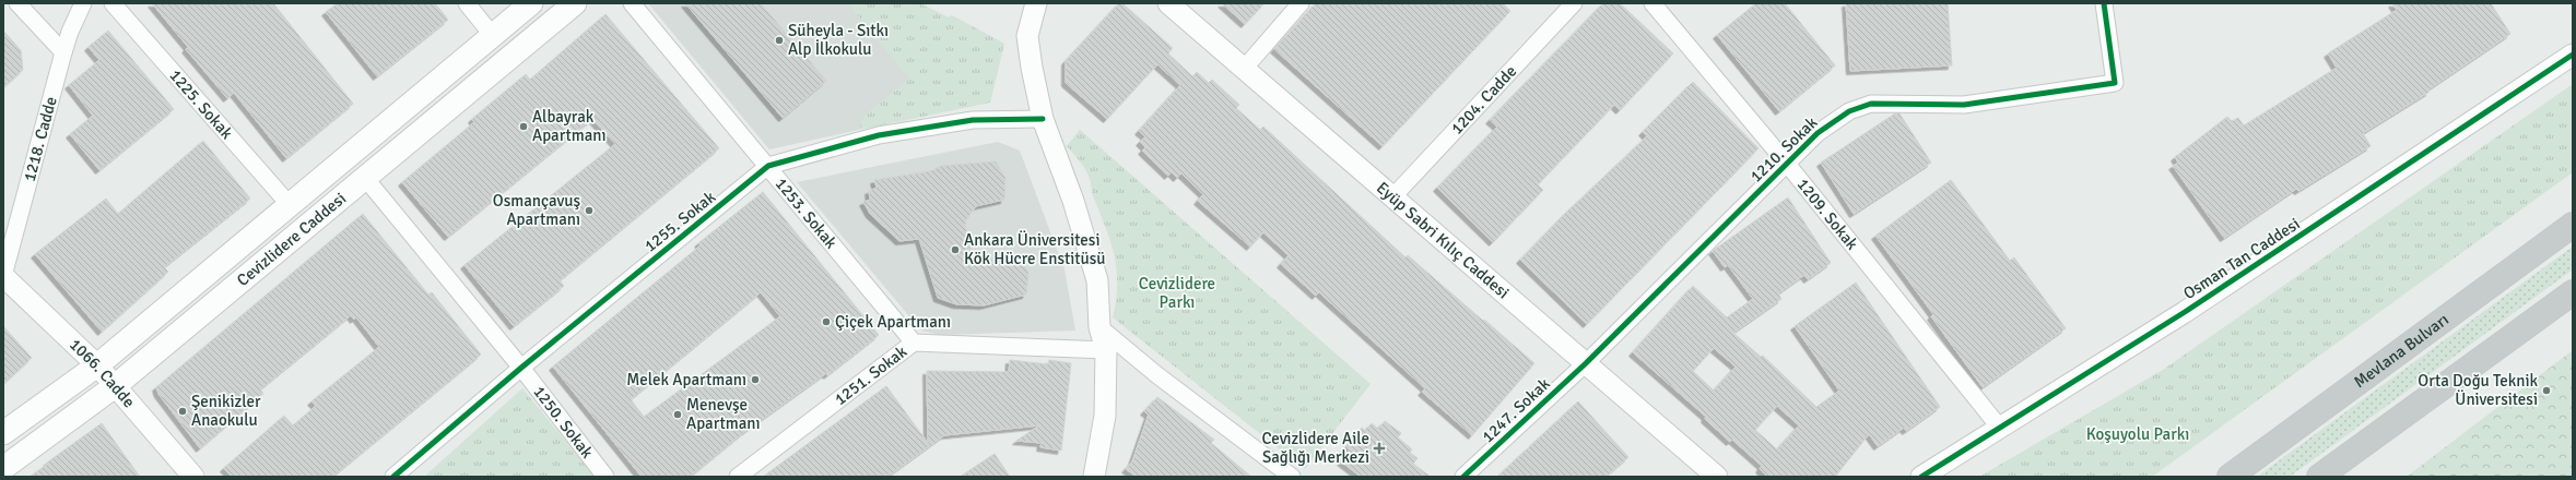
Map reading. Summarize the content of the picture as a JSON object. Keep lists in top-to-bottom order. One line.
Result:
{"streets":{"highway":["Mevlana Bulvarı"],"main road":["Cevizlidere Caddesi"],"street":["1204. Cadde","1225. Sokak","1218. Cadde","1210. Sokak","1253. Sokak","1209. Sokak","1255. Sokak","Eyüp Sabri Kılıç Caddesi","Osman Tan Caddesi","1066. Cadde","1251. Sokak","1247. Sokak","1250. Sokak"]},"crossings":[["1204. Cadde","Eyüp Sabri Kılıç Caddesi"],["1225. Sokak","Cevizlidere Caddesi"],["1218. Cadde","1066. Cadde"],["1210. Sokak","1209. Sokak"],["1210. Sokak","Eyüp Sabri Kılıç Caddesi"],["1210. Sokak","1247. Sokak"],["1253. Sokak","1255. Sokak"],["1253. Sokak","1251. Sokak"],["1209. Sokak","Osman Tan Caddesi"],["1255. Sokak","1250. Sokak"],["Cevizlidere Caddesi","1066. Cadde"],["Cevizlidere Caddesi","1250. Sokak"],["Eyüp Sabri Kılıç Caddesi","1247. Sokak"]],"parks":["Cevizlidere Parkı","Koşuyolu Parkı"],"places":{"other":["Süheyla - Sıtkı Alp İlkokulu","Albayrak Apartmanı","Osmançavuş Apartmanı","Ankara Üniversitesi Kök Hücre Enstitüsü","Çiçek Apartmanı","Melek Apartmanı","Orta Doğu Teknik Üniversitesi","Şenikizler Anaokulu","Menevşe Apartmanı"],"health":["Cevizlidere Aile Sağlığı Merkezi"]}}
